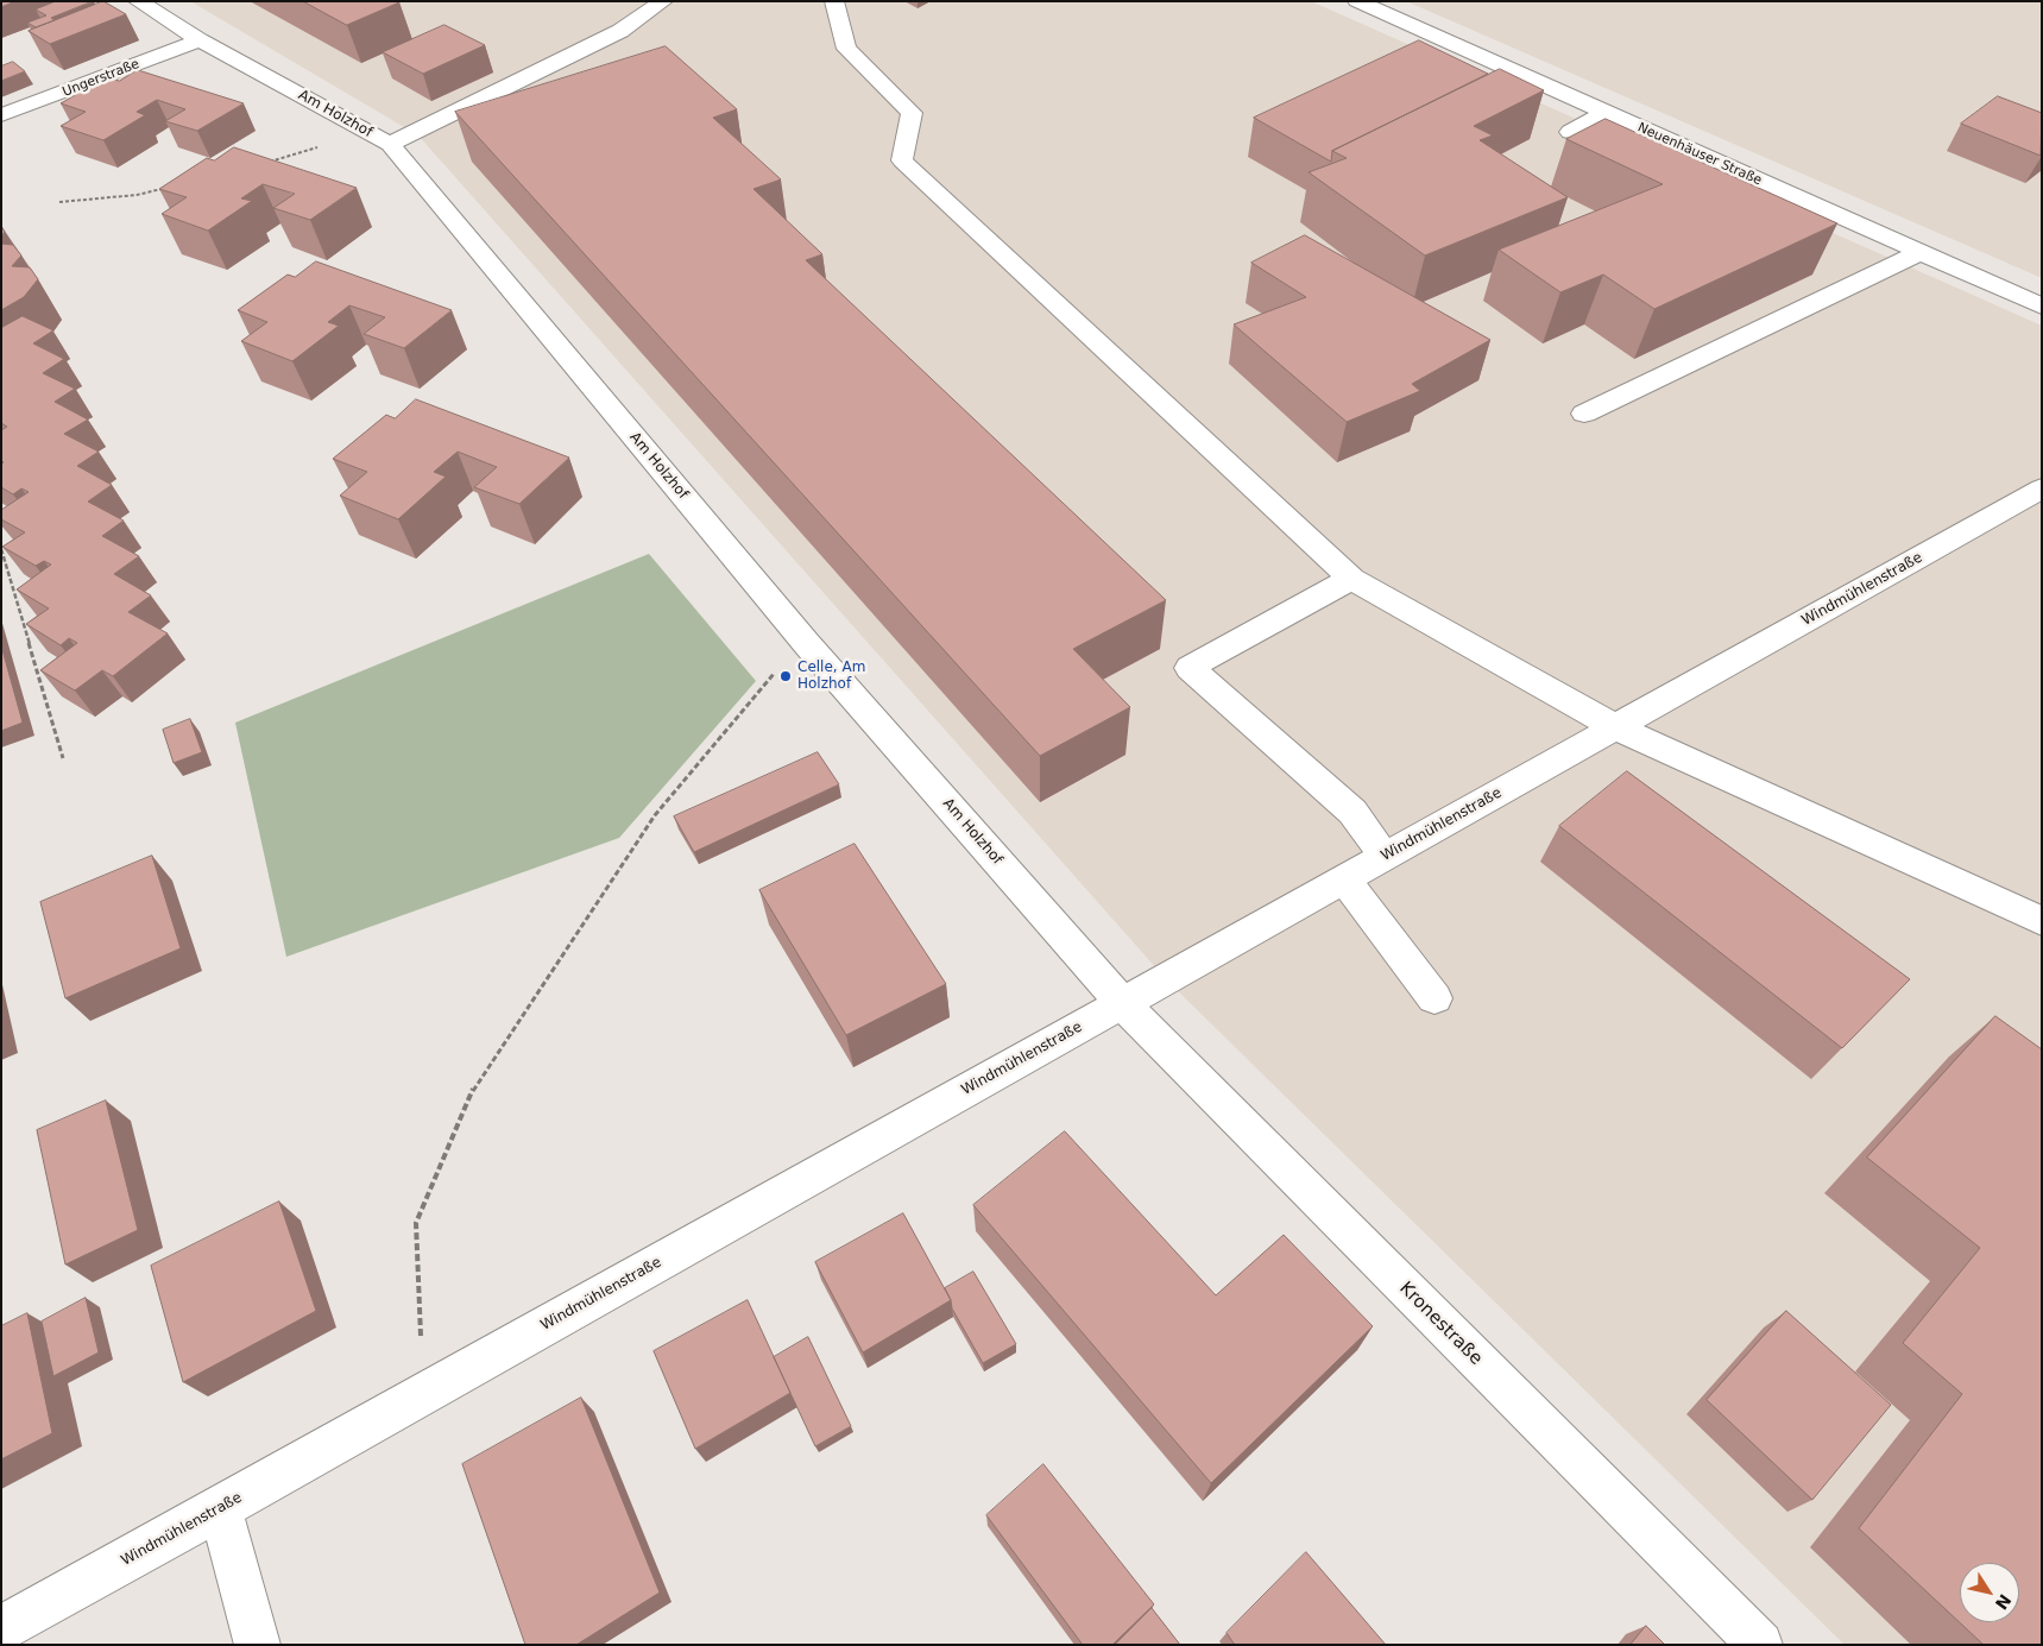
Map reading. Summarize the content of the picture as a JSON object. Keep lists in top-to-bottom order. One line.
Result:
{"streets":{"street":["Ungerstraße","Am Holzhof","Neuenhäuser Straße","Windmühlenstraße","Kronestraße"]},"crossings":[["Ungerstraße","Am Holzhof"],["Am Holzhof","Windmühlenstraße"],["Am Holzhof","Kronestraße"],["Windmühlenstraße","Kronestraße"]],"places":["Celle, Am Holzhof"],"north":"bottom right"}
